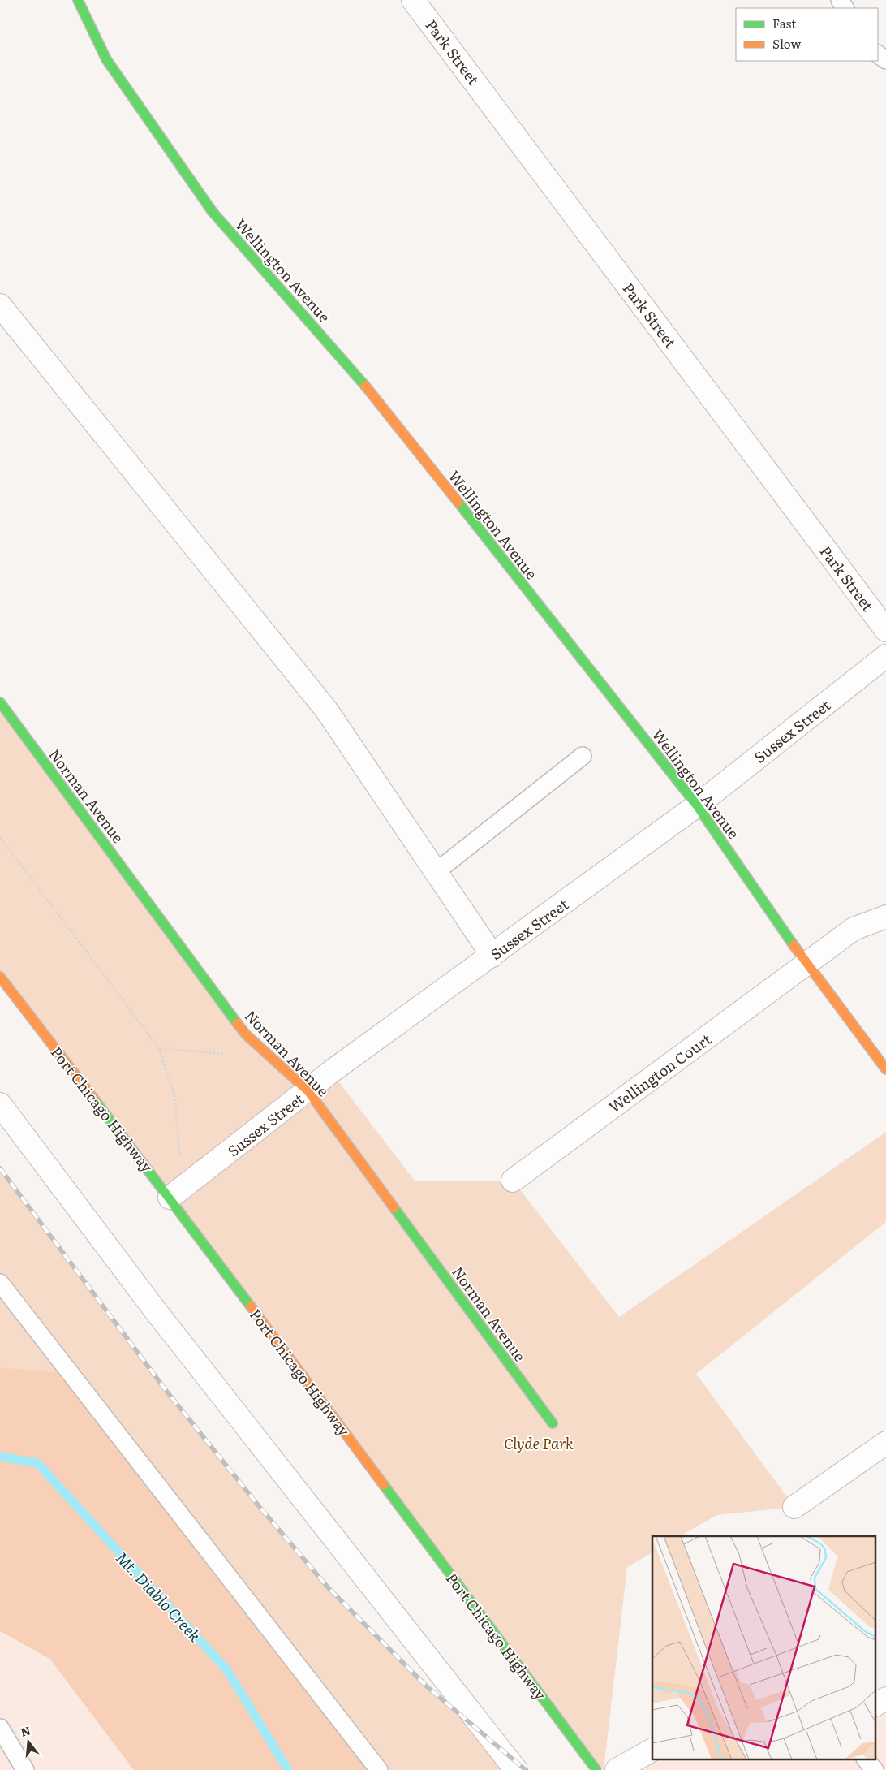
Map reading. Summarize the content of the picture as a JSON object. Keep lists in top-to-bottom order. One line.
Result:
{"streets":{"street":["Park Street","Wellington Avenue","Sussex Street","Norman Avenue","Wellington Court","Port Chicago Highway"]},"crossings":[["Wellington Avenue","Sussex Street"],["Wellington Avenue","Wellington Court"],["Sussex Street","Norman Avenue"],["Sussex Street","Port Chicago Highway"]],"water":["Mt. Diablo Creek"],"parks":["Clyde Park"],"legend":["Fast","Slow"],"north":"top"}
